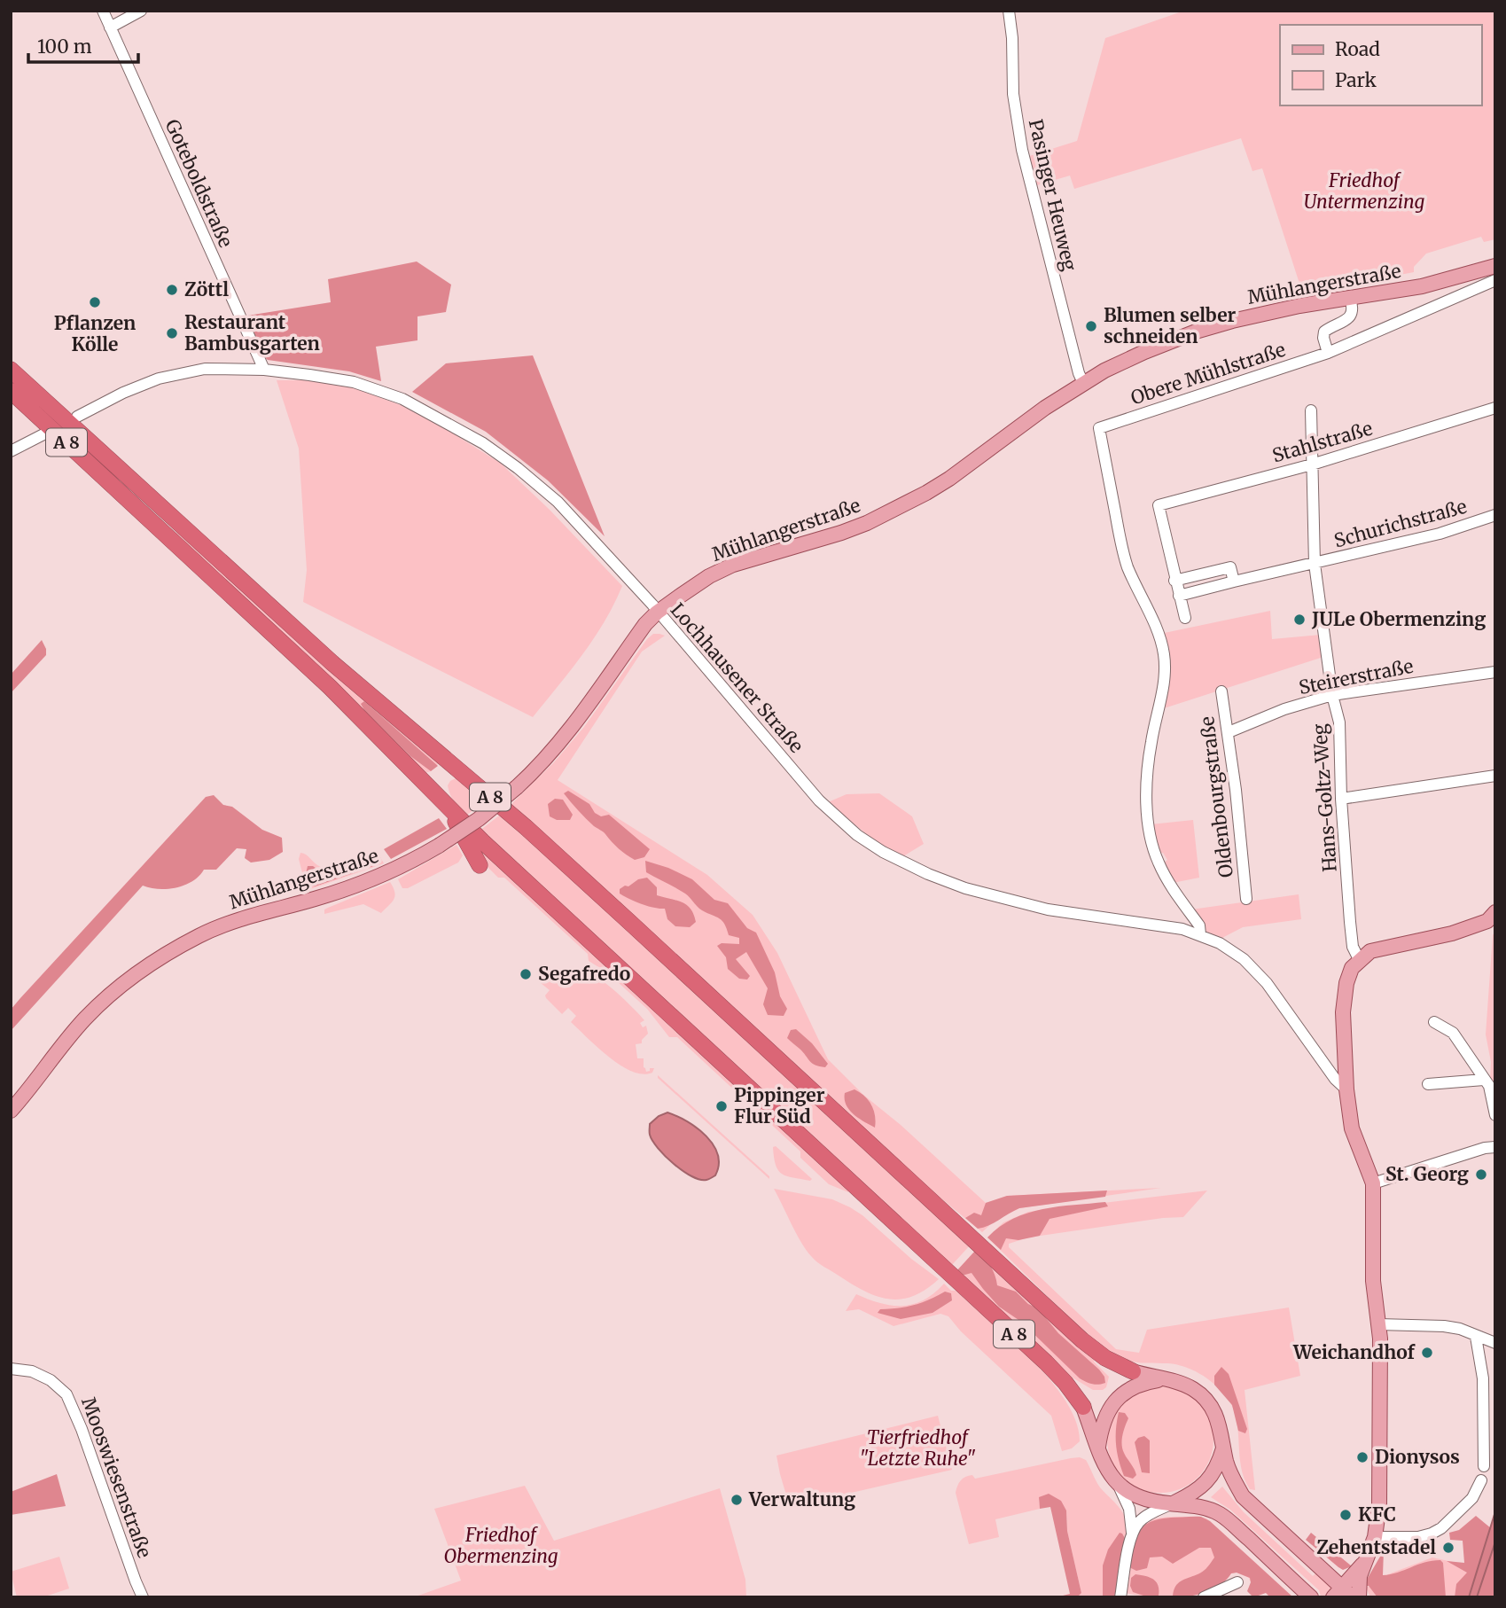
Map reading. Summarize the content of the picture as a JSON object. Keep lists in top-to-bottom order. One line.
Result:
{"streets":{"highway":["A 8"],"main road":["Mühlangerstraße"],"street":["Goteboldstraße","Pasinger Heuweg","Obere Mühlstraße","Stahlstraße","Schurichstraße","Steirerstraße","Lochhausener Straße","Oldenbourgstraße","Hans-Goltz-Weg","Mooswiesenstraße"]},"crossings":[["Goteboldstraße","Lochhausener Straße"],["Pasinger Heuweg","Mühlangerstraße"],["Mühlangerstraße","Lochhausener Straße"],["Obere Mühlstraße","Lochhausener Straße"],["Stahlstraße","Hans-Goltz-Weg"],["Schurichstraße","Hans-Goltz-Weg"],["Steirerstraße","Oldenbourgstraße"],["Steirerstraße","Hans-Goltz-Weg"]],"parks":["Friedhof Untermenzing","Tierfriedhof \"Letzte Ruhe\"","Friedhof Obermenzing"],"places":["Zöttl","Pflanzen Kölle","Blumen selber schneiden","Restaurant Bambusgarten","JULe Obermenzing","Segafredo","Pippinger Flur Süd","St. Georg","Weichandhof","Dionysos","Verwaltung","KFC","Zehentstadel"],"legend":["Road","Park"],"scale_bar":"100 m"}
